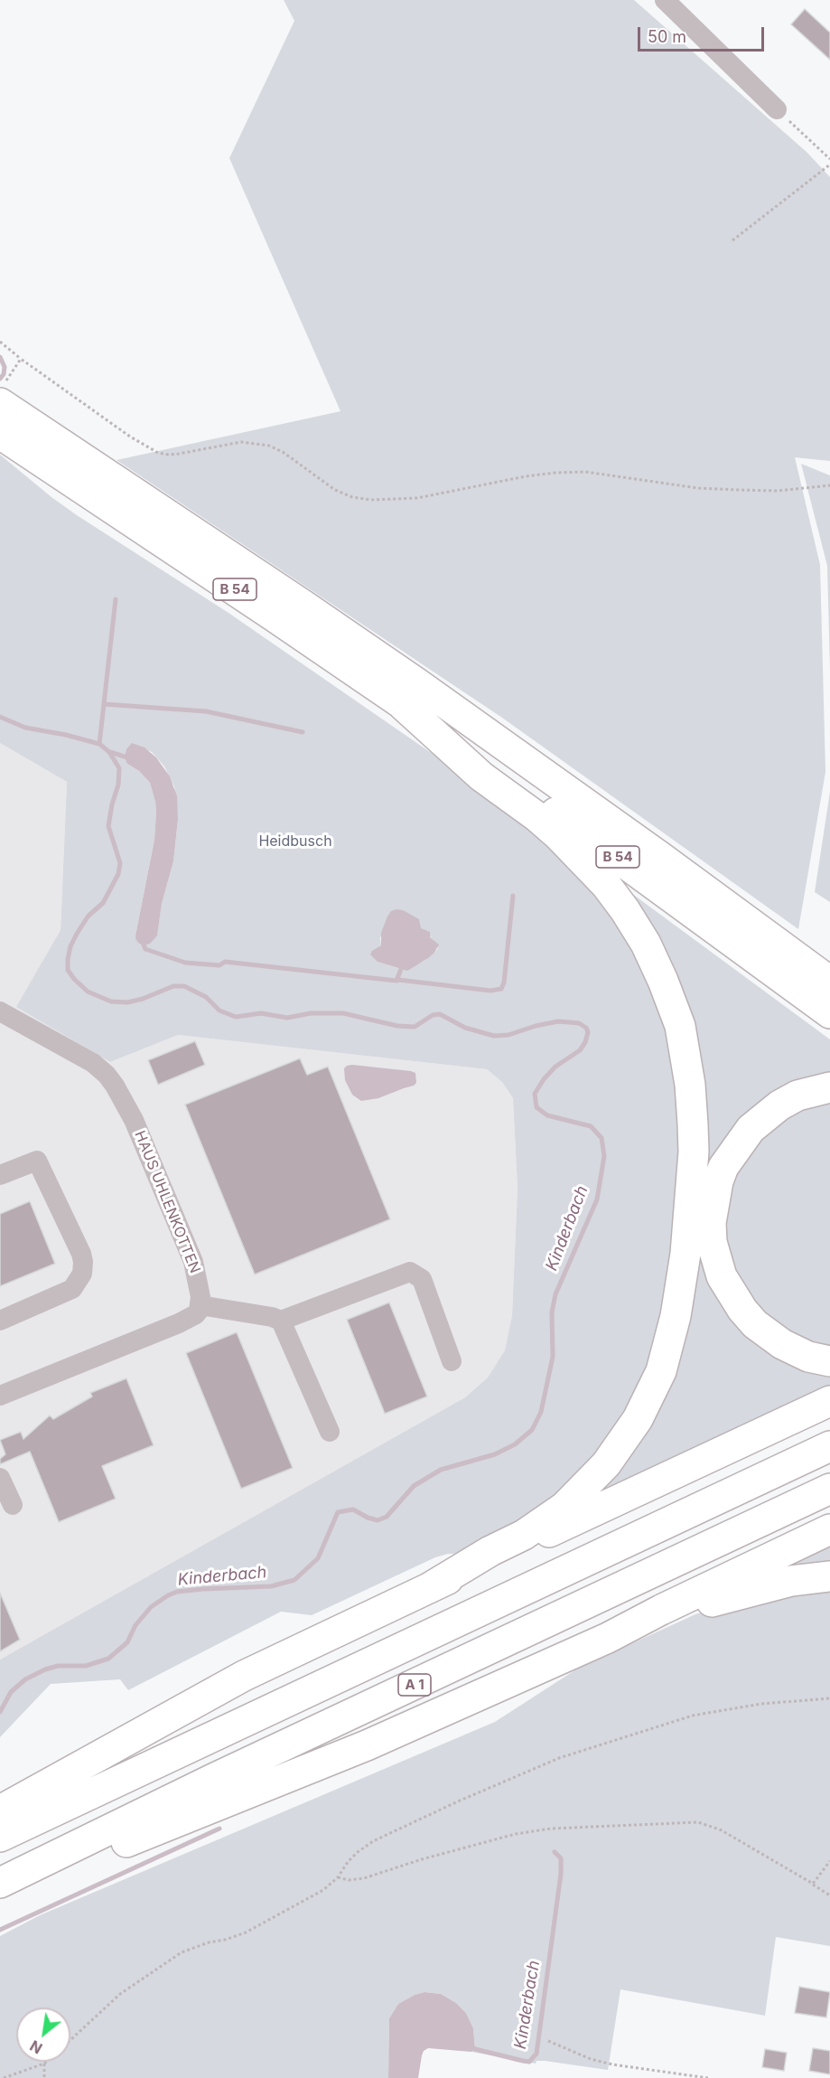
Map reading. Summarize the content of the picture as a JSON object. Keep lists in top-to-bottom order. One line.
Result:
{"streets":{"highway":["B 54","A 1"],"street":["HAUS UHLENKOTTEN"]},"water":["Kinderbach"],"parks":["Heidbusch"],"scale_bar":"50 m","north":"bottom left"}
